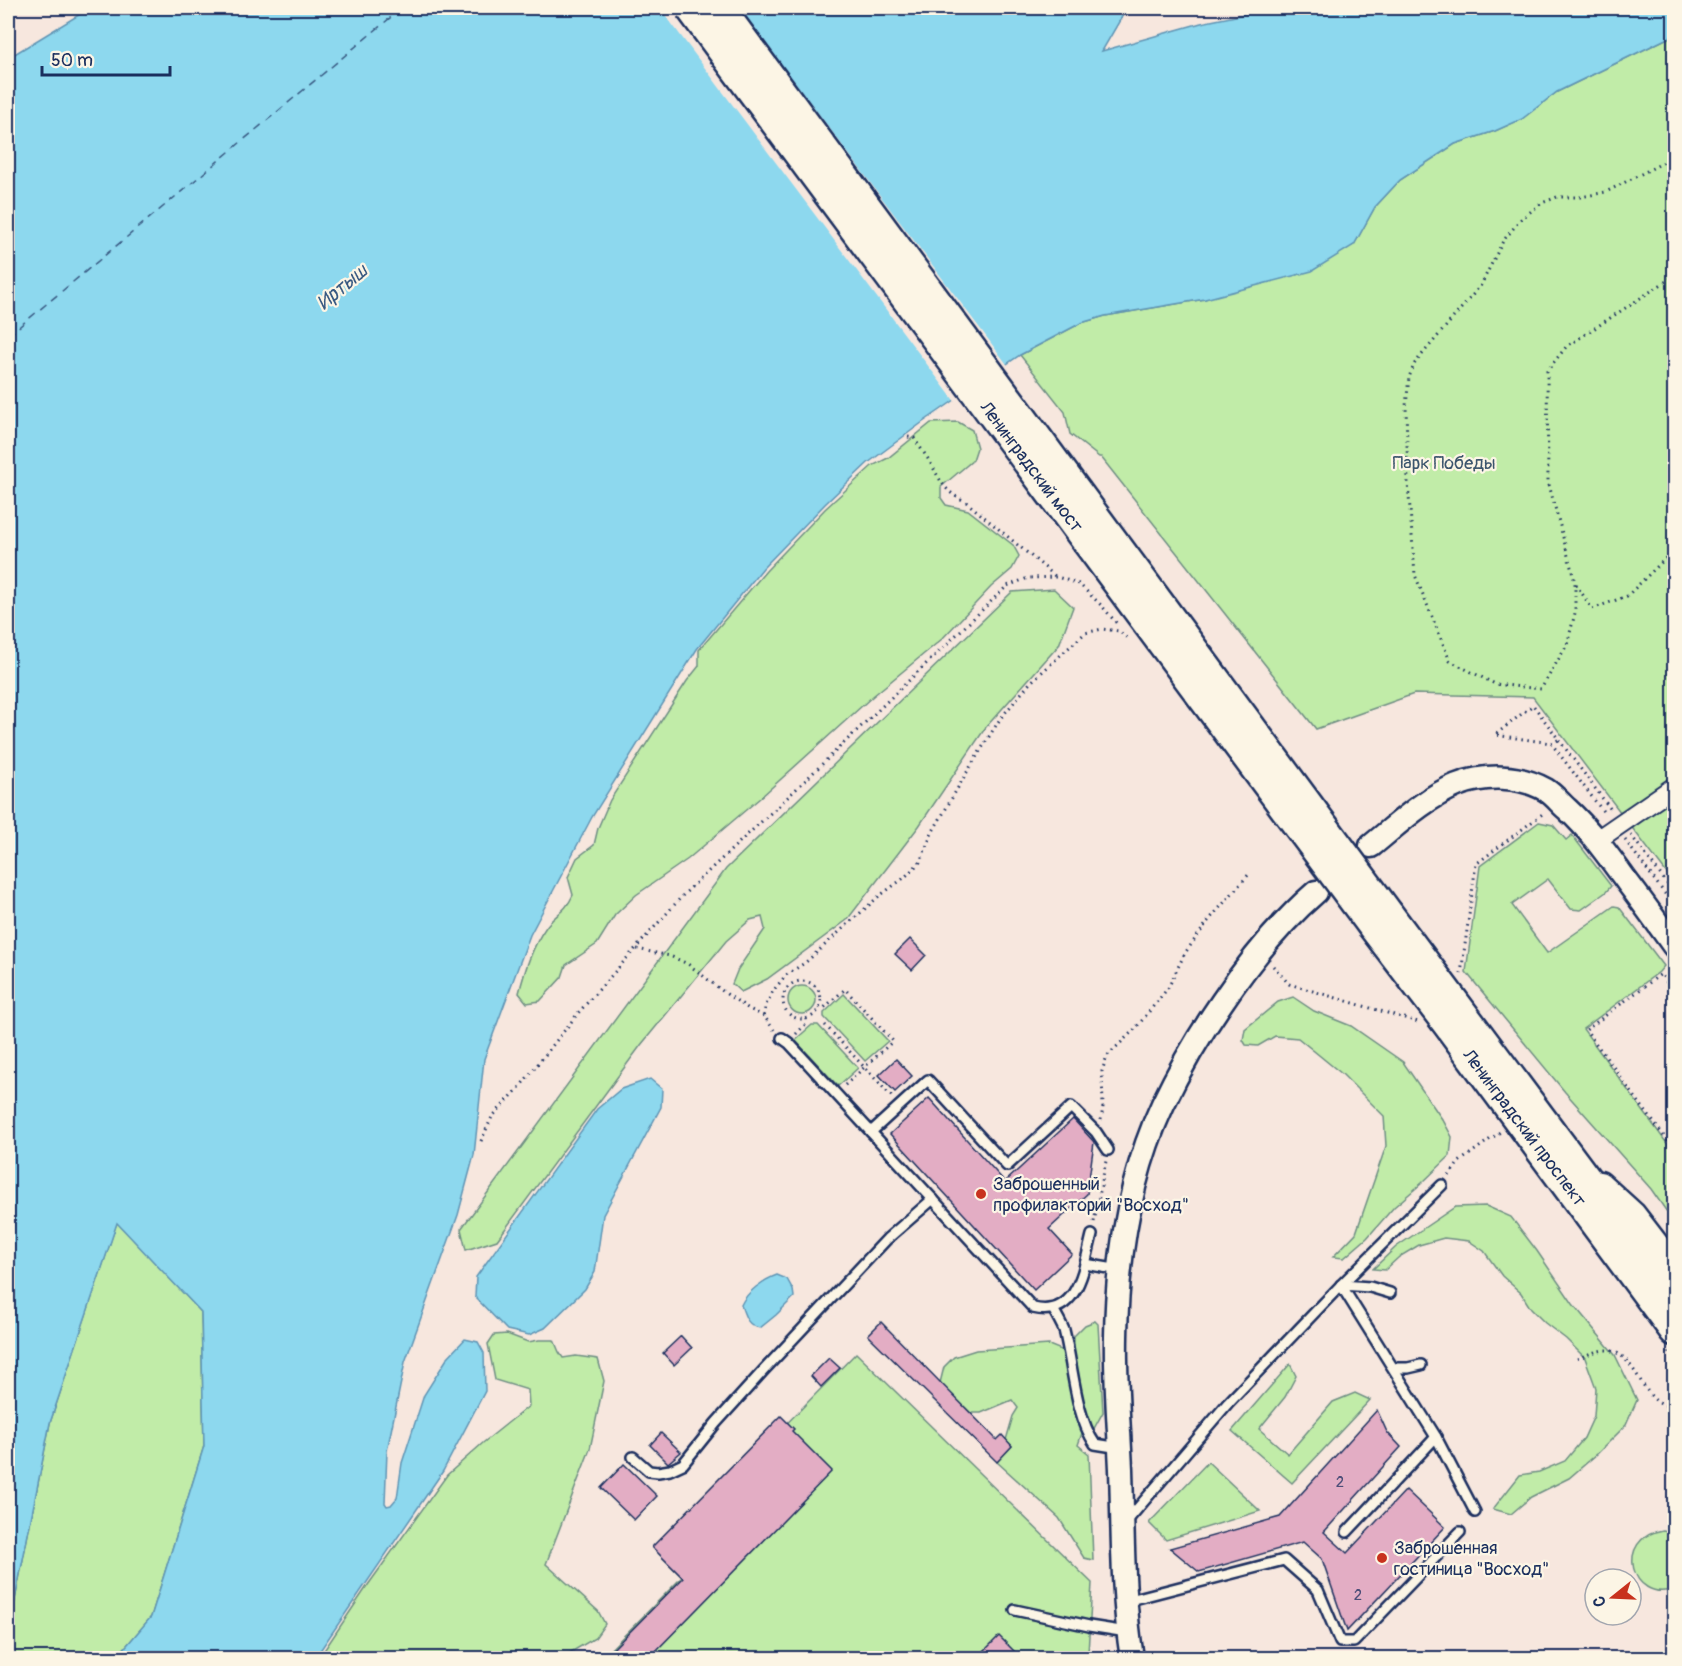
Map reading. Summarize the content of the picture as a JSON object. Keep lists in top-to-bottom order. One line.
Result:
{"streets":{"main road":["Ленинградский мост","Ленинградский проспект"]},"crossings":[["Ленинградский мост","Ленинградский проспект"]],"water":["Иртыш"],"parks":["Парк Победы"],"places":["Заброшенный профилакторий \"Восход\"","Заброшенная гостиница \"Восход\""],"house_numbers":["2","2"],"scale_bar":"50 m","north":"left"}
